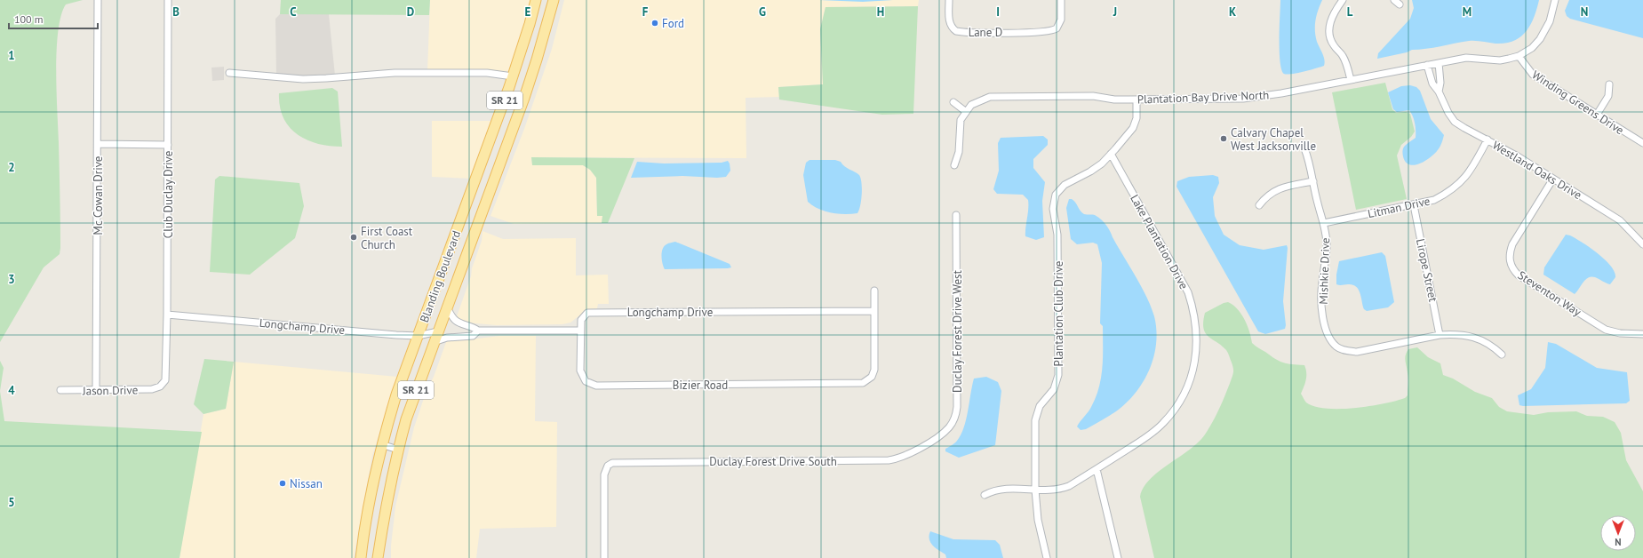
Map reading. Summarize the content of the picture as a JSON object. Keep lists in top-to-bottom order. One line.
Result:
{"streets":{"main road":["SR 21","Blanding Boulevard"],"street":["Lane D","Plantation Bay Drive North","Winding Greens Drive","Westland Oaks Drive","Club Duclay Drive","Mc Cowan Drive","Litman Drive","Lake Plantation Drive","Lirope Street","Mishkie Drive","Steventon Way","Longchamp Drive","Plantation Club Drive","Duclay Forest Drive West","Bizier Road","Jason Drive","Duclay Forest Drive South"]},"crossings":[["Plantation Bay Drive North","Winding Greens Drive"],["Plantation Bay Drive North","Westland Oaks Drive"],["Plantation Bay Drive North","Plantation Club Drive"],["Westland Oaks Drive","Litman Drive"],["Westland Oaks Drive","Steventon Way"],["Club Duclay Drive","Longchamp Drive"],["Club Duclay Drive","Jason Drive"],["Mc Cowan Drive","Jason Drive"],["Litman Drive","Lirope Street"],["Litman Drive","Mishkie Drive"],["Lake Plantation Drive","Plantation Club Drive"],["Lirope Street","Mishkie Drive"],["Blanding Boulevard","Longchamp Drive"],["Longchamp Drive","Bizier Road"],["Duclay Forest Drive West","Duclay Forest Drive South"]],"places":["Ford","Calvary Chapel West Jacksonville","First Coast Church","Nissan"],"scale_bar":"100 m","north":"bottom","grid":{"columns":["B","C","D","E","F","G","H","I","J","K","L","M","N"],"rows":["1","2","3","4","5"]}}
